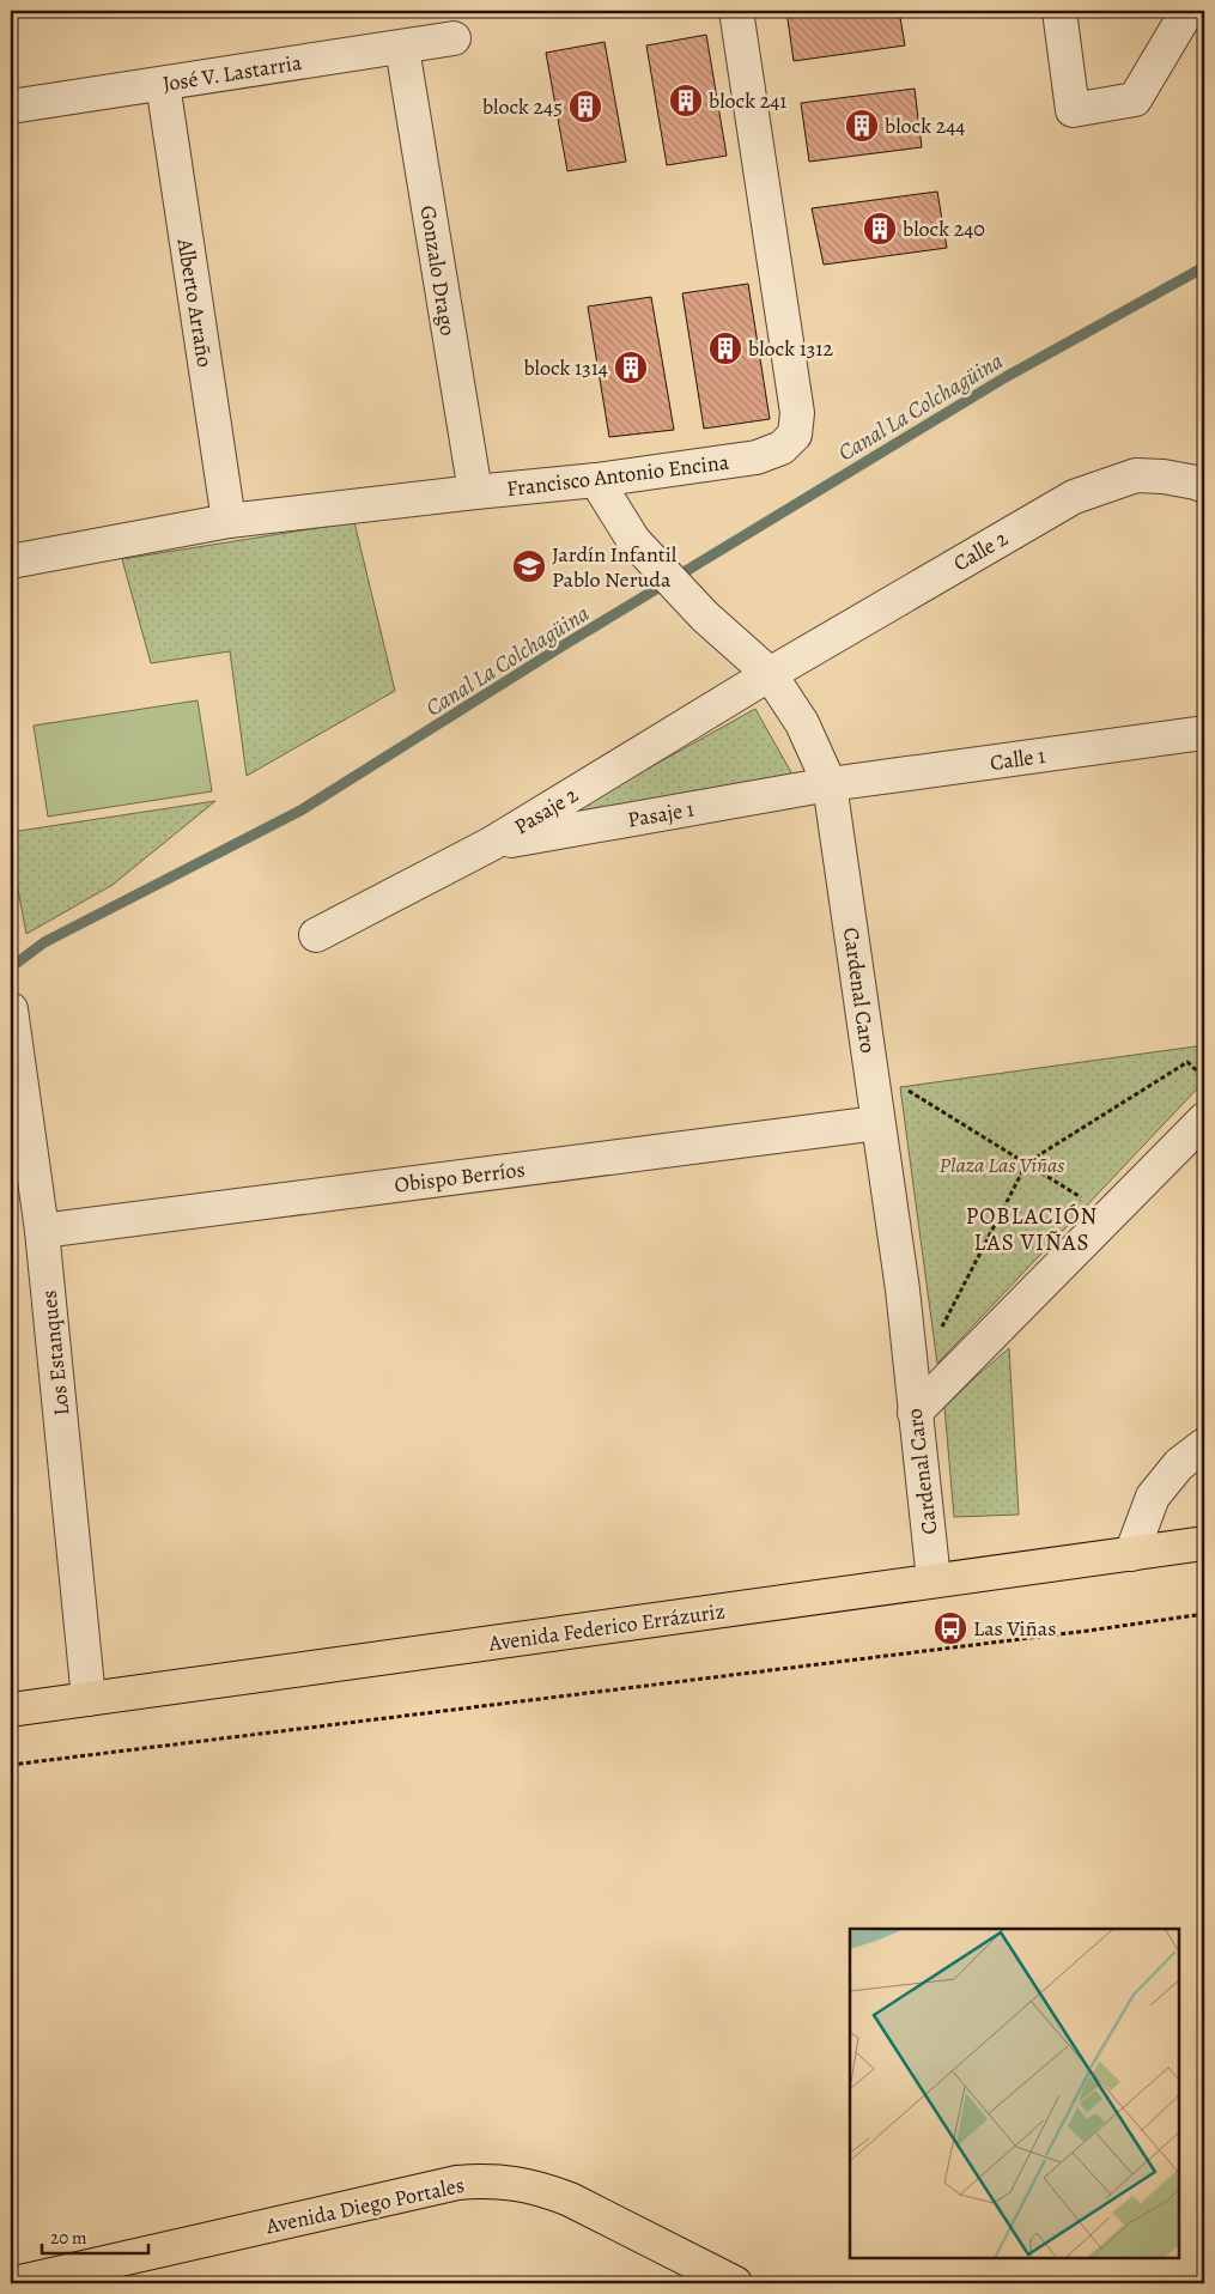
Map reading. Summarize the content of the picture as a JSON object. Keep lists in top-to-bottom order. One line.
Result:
{"streets":{"main road":["Avenida Federico Errázuriz","Avenida Diego Portales"],"street":["José V. Lastarria","Gonzalo Drago","Alberto Arraño","Francisco Antonio Encina","Calle 2","Calle 1","Pasaje 2","Pasaje 1","Cardenal Caro","Obispo Berríos","Los Estanques"]},"crossings":[["José V. Lastarria","Gonzalo Drago"],["José V. Lastarria","Alberto Arraño"],["Gonzalo Drago","Francisco Antonio Encina"],["Alberto Arraño","Francisco Antonio Encina"],["Francisco Antonio Encina","Cardenal Caro"],["Calle 2","Pasaje 2"],["Calle 2","Cardenal Caro"],["Calle 1","Pasaje 1"],["Calle 1","Cardenal Caro"],["Pasaje 2","Pasaje 1"],["Pasaje 2","Cardenal Caro"],["Pasaje 1","Cardenal Caro"],["Cardenal Caro","Obispo Berríos"],["Cardenal Caro","Avenida Federico Errázuriz"],["Obispo Berríos","Los Estanques"],["Los Estanques","Avenida Federico Errázuriz"]],"districts":["POBLACIÓN LAS VIÑAS"],"water":["Canal La Colchagüina"],"parks":["Plaza Las Viñas"],"places":{"building":["block 241","block 245","block 244","block 240","block 1312","block 1314"],"school or university":["Jardín Infantil Pablo Neruda"],"bus stop":["Las Viñas"]},"scale_bar":"20 m"}
